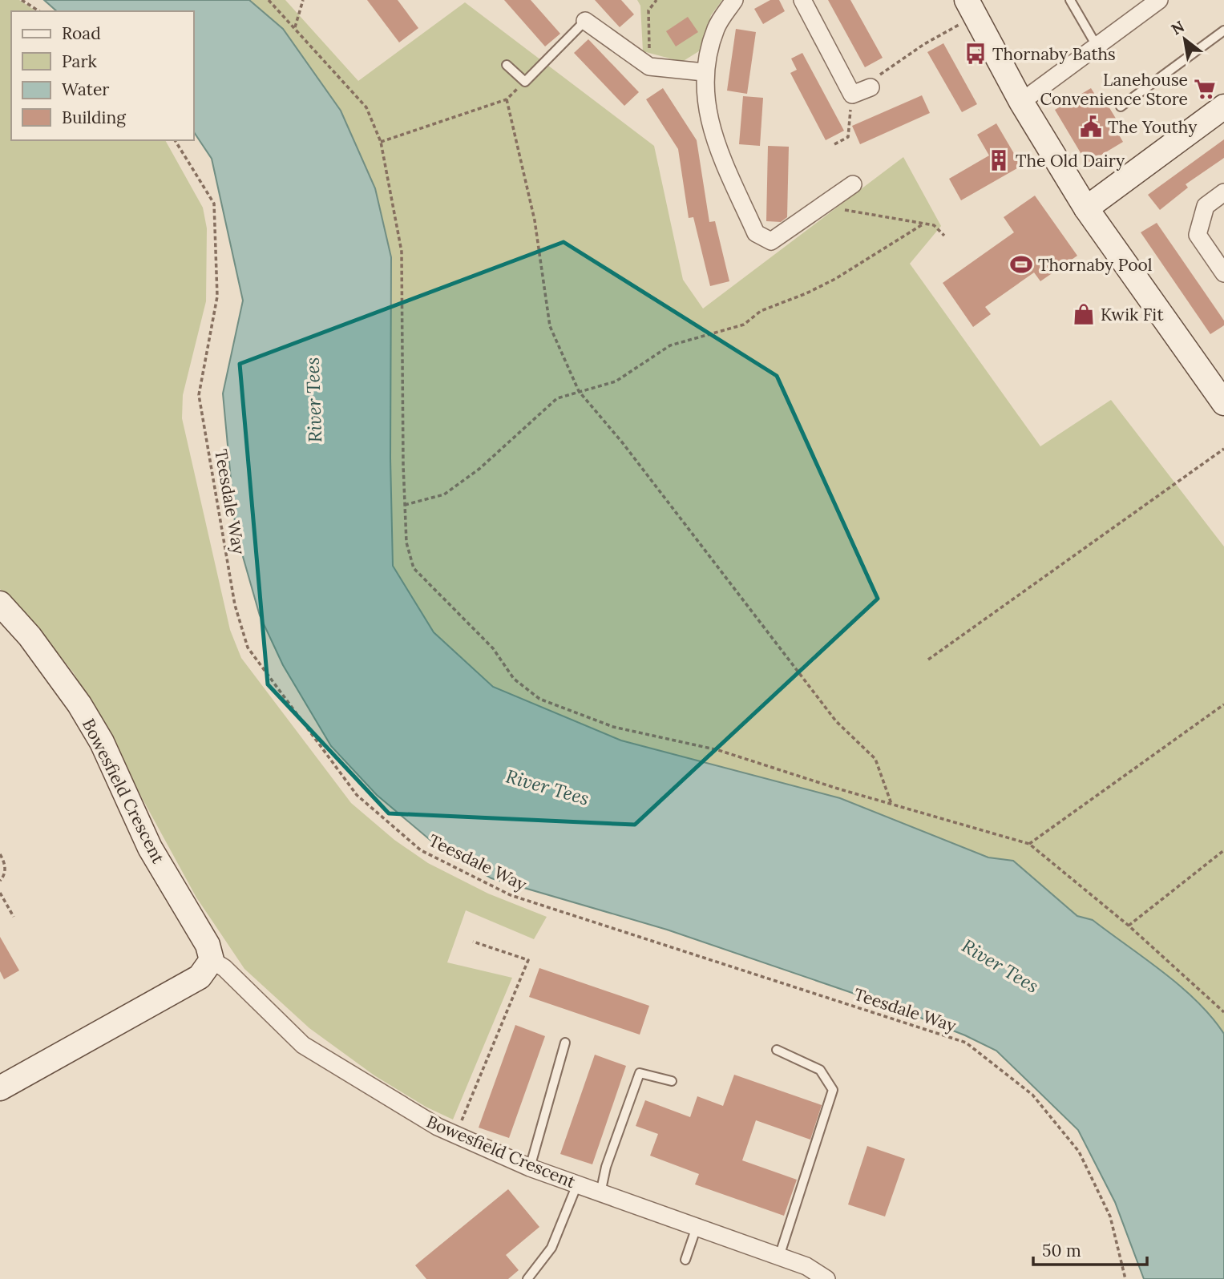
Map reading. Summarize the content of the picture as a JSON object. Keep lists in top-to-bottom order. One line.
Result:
{"streets":{"street":["Bowesfield Crescent"],"path":["Teesdale Way"]},"water":["River Tees"],"places":{"bus stop":["Thornaby Baths"],"supermarket":["Lanehouse Convenience Store"],"public building":["The Youthy"],"building":["The Old Dairy"],"sports":["Thornaby Pool"],"shop":["Kwik Fit"]},"legend":["Road","Park","Water","Building"],"scale_bar":"50 m","north":"top left"}
